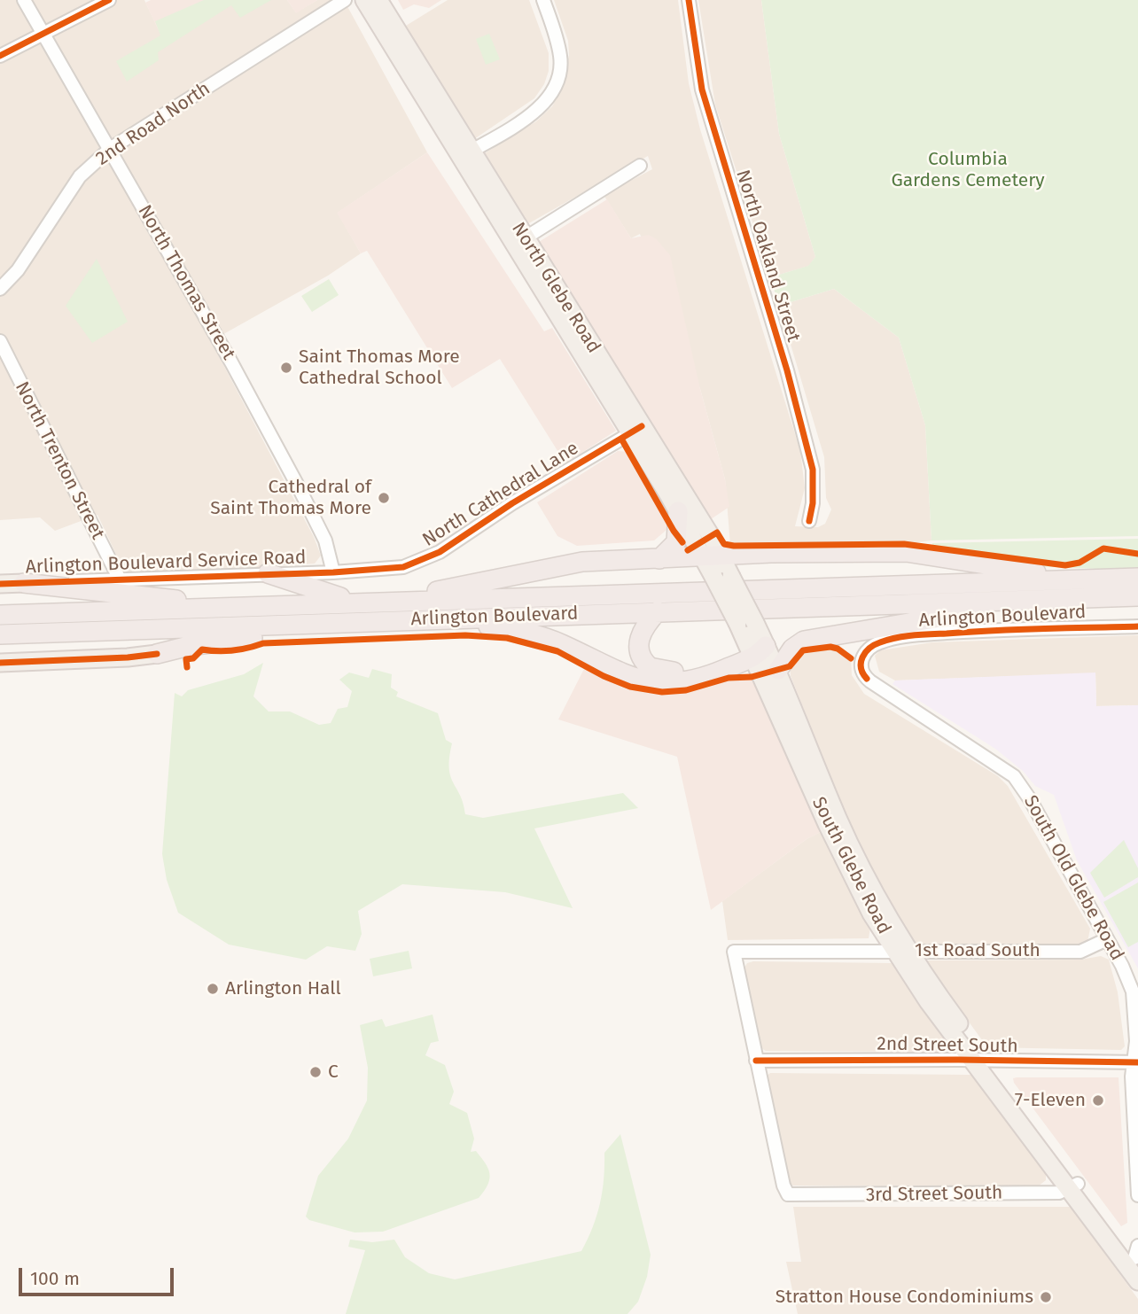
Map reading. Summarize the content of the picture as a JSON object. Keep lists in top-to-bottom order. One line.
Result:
{"streets":{"highway":["Arlington Boulevard"],"main road":["North Glebe Road","Arlington Boulevard Service Road","South Glebe Road"],"street":["2nd Road North","North Oakland Street","North Thomas Street","North Trenton Street","North Cathedral Lane","South Old Glebe Road","1st Road South","2nd Street South","3rd Street South"]},"crossings":[["2nd Road North","North Thomas Street"],["North Thomas Street","North Cathedral Lane"],["North Thomas Street","Arlington Boulevard Service Road"],["North Glebe Road","North Cathedral Lane"],["North Glebe Road","South Glebe Road"],["North Trenton Street","Arlington Boulevard Service Road"],["North Cathedral Lane","Arlington Boulevard Service Road"],["Arlington Boulevard","South Old Glebe Road"],["South Glebe Road","1st Road South"],["South Glebe Road","2nd Street South"],["South Glebe Road","3rd Street South"],["South Old Glebe Road","1st Road South"],["South Old Glebe Road","2nd Street South"],["1st Road South","2nd Street South"],["1st Road South","3rd Street South"],["2nd Street South","3rd Street South"]],"parks":["Columbia Gardens Cemetery"],"places":["Saint Thomas More Cathedral School","Cathedral of Saint Thomas More","Arlington Hall","C","7-Eleven","Stratton House Condominiums"],"scale_bar":"100 m"}
